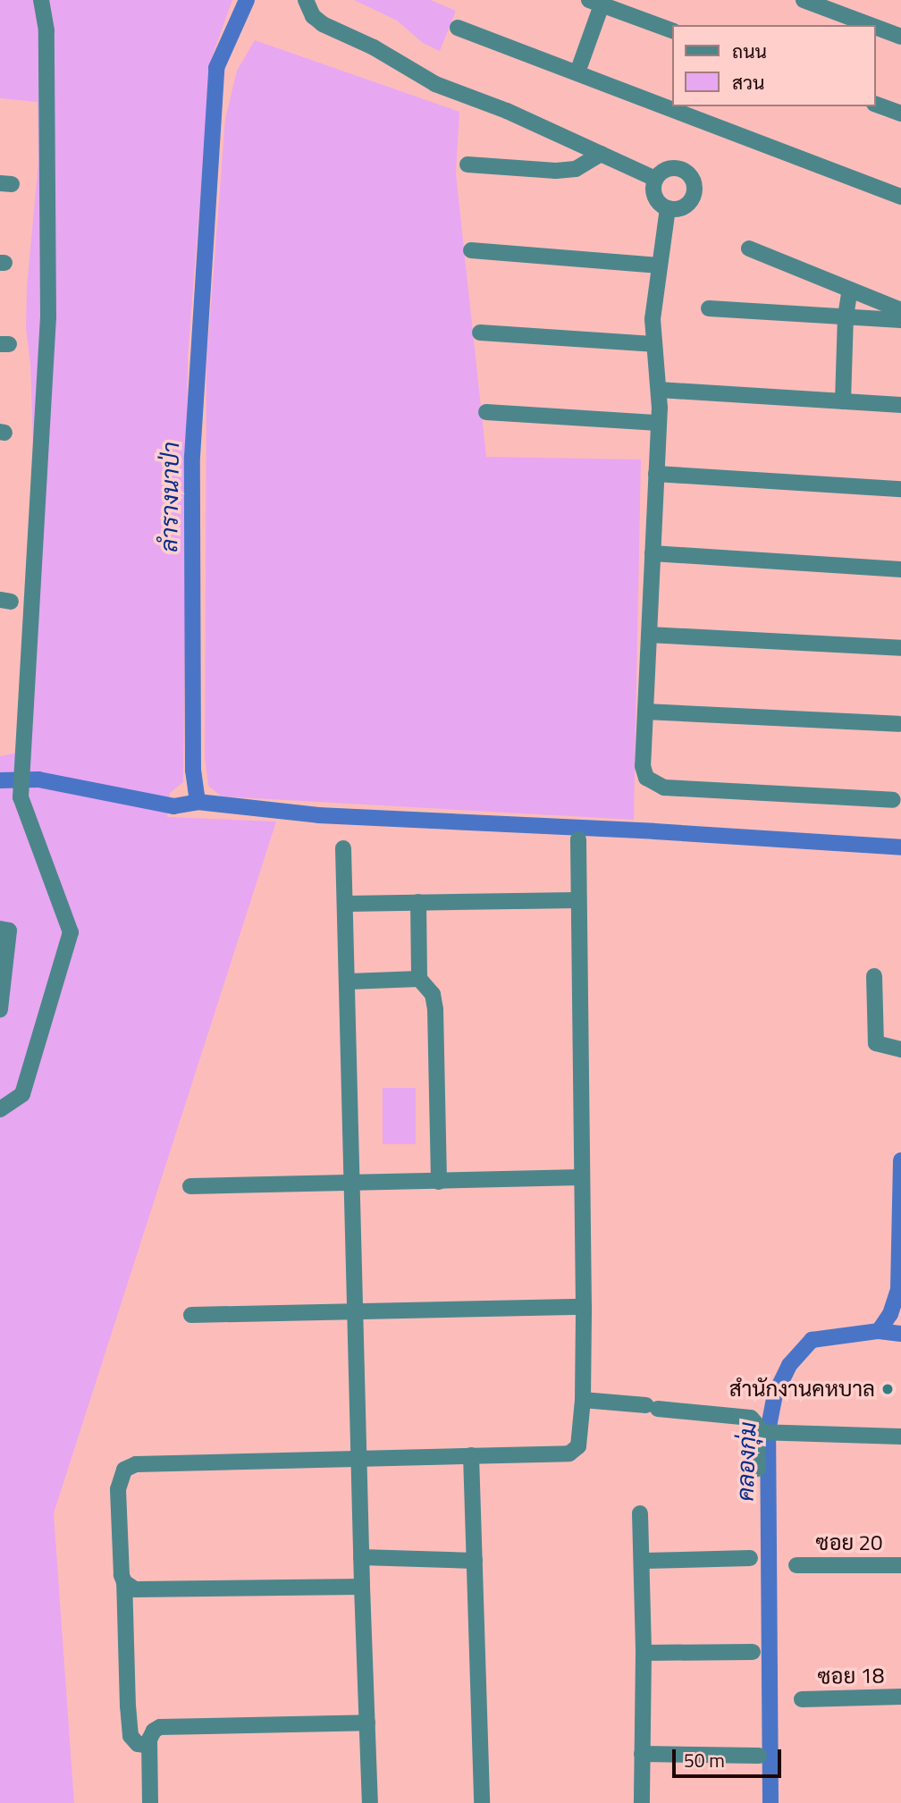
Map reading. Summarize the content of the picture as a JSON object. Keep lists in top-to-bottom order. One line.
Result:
{"streets":{"street":["ซอย 20","ซอย 18"]},"water":["ลำรางนาป่า","คลองกุ่ม"],"places":["สำนักงานคหบาล"],"legend":["ถนน","สวน"],"scale_bar":"50 m"}
